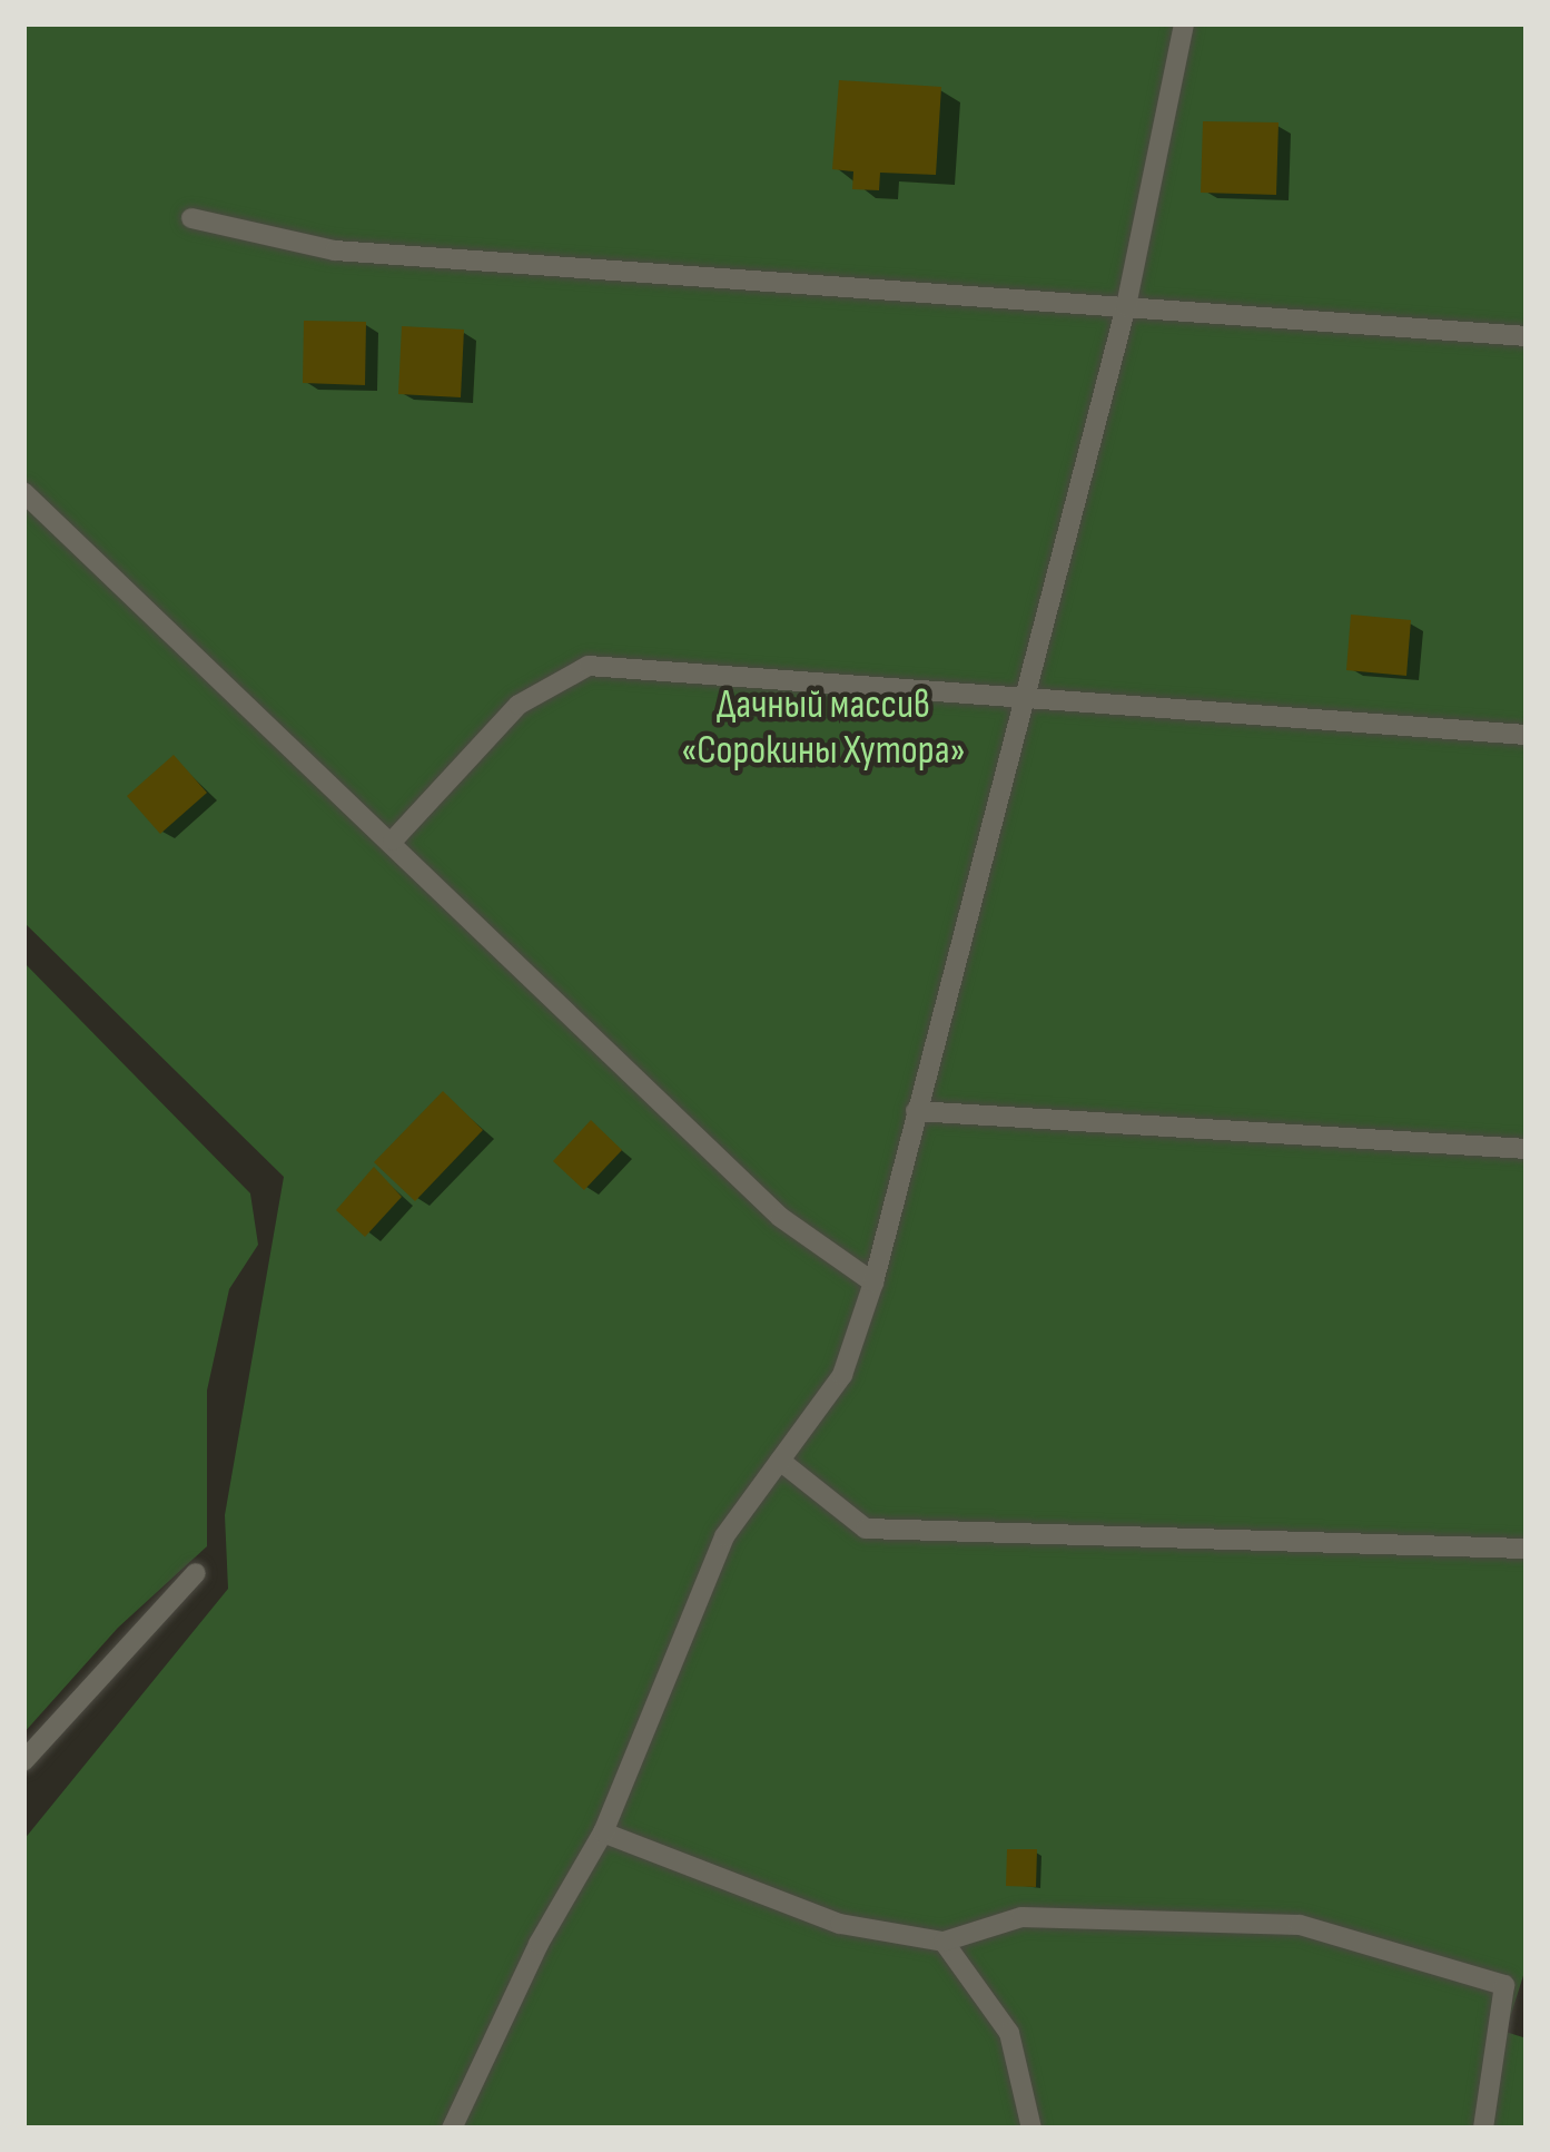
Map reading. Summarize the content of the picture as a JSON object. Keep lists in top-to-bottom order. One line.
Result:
{"parks":["Дачный массив «Сорокины Хутора»"]}
